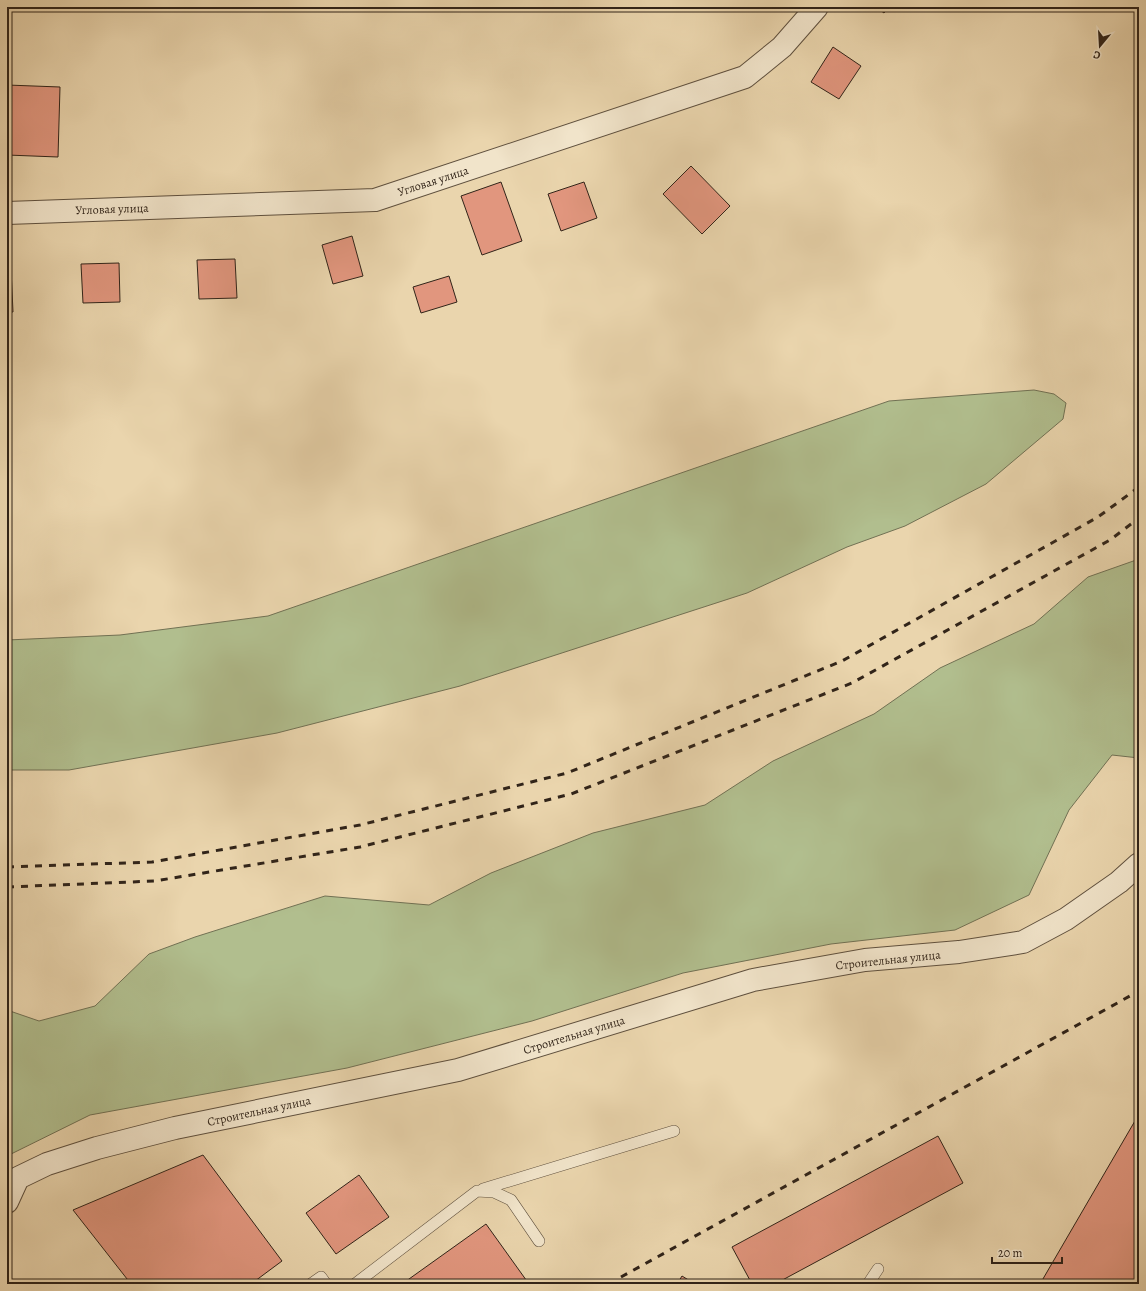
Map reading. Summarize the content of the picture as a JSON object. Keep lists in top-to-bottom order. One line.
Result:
{"streets":{"street":["Угловая улица","Строительная улица"]},"scale_bar":"20 m","north":"bottom"}
